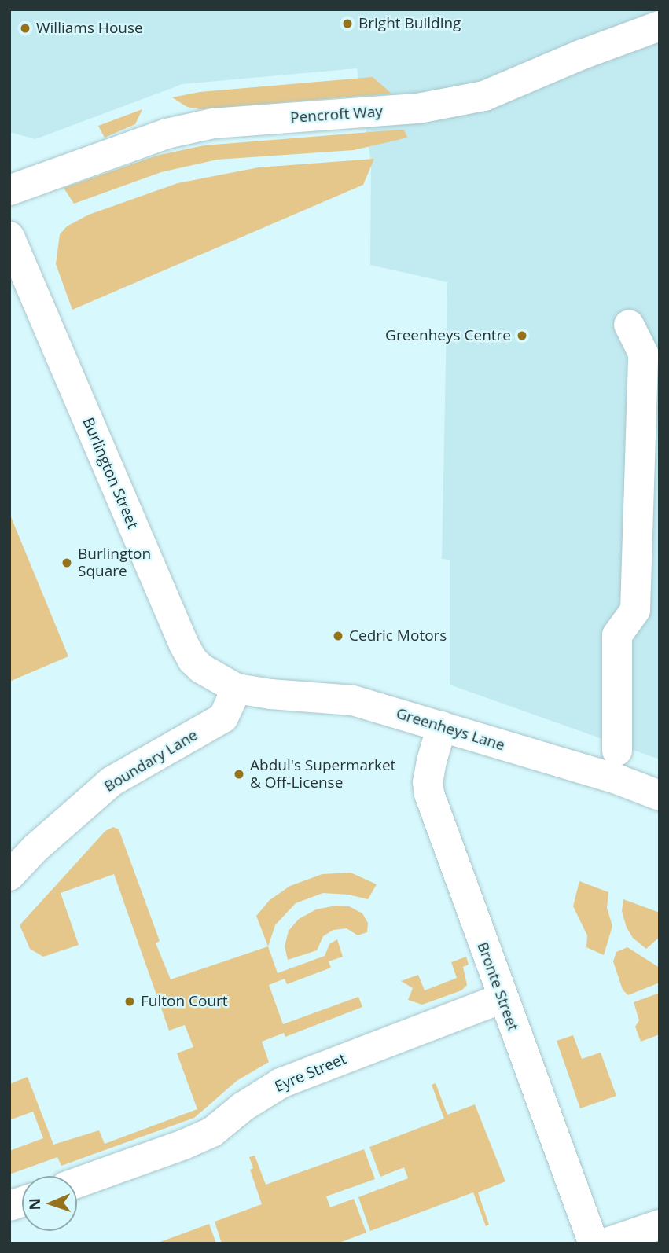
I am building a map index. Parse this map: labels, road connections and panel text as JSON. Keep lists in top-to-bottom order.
{
  "streets": {
    "street": [
      "Pencroft Way",
      "Burlington Street",
      "Greenheys Lane",
      "Boundary Lane",
      "Bronte Street",
      "Eyre Street"
    ]
  },
  "crossings": [
    ["Burlington Street", "Greenheys Lane"],
    ["Burlington Street", "Boundary Lane"],
    ["Greenheys Lane", "Boundary Lane"],
    ["Greenheys Lane", "Bronte Street"],
    ["Bronte Street", "Eyre Street"]
  ],
  "places": [
    "Bright Building",
    "Williams House",
    "Greenheys Centre",
    "Burlington Square",
    "Cedric Motors",
    "Abdul's Supermarket & Off-License",
    "Fulton Court"
  ],
  "north": "left"
}
